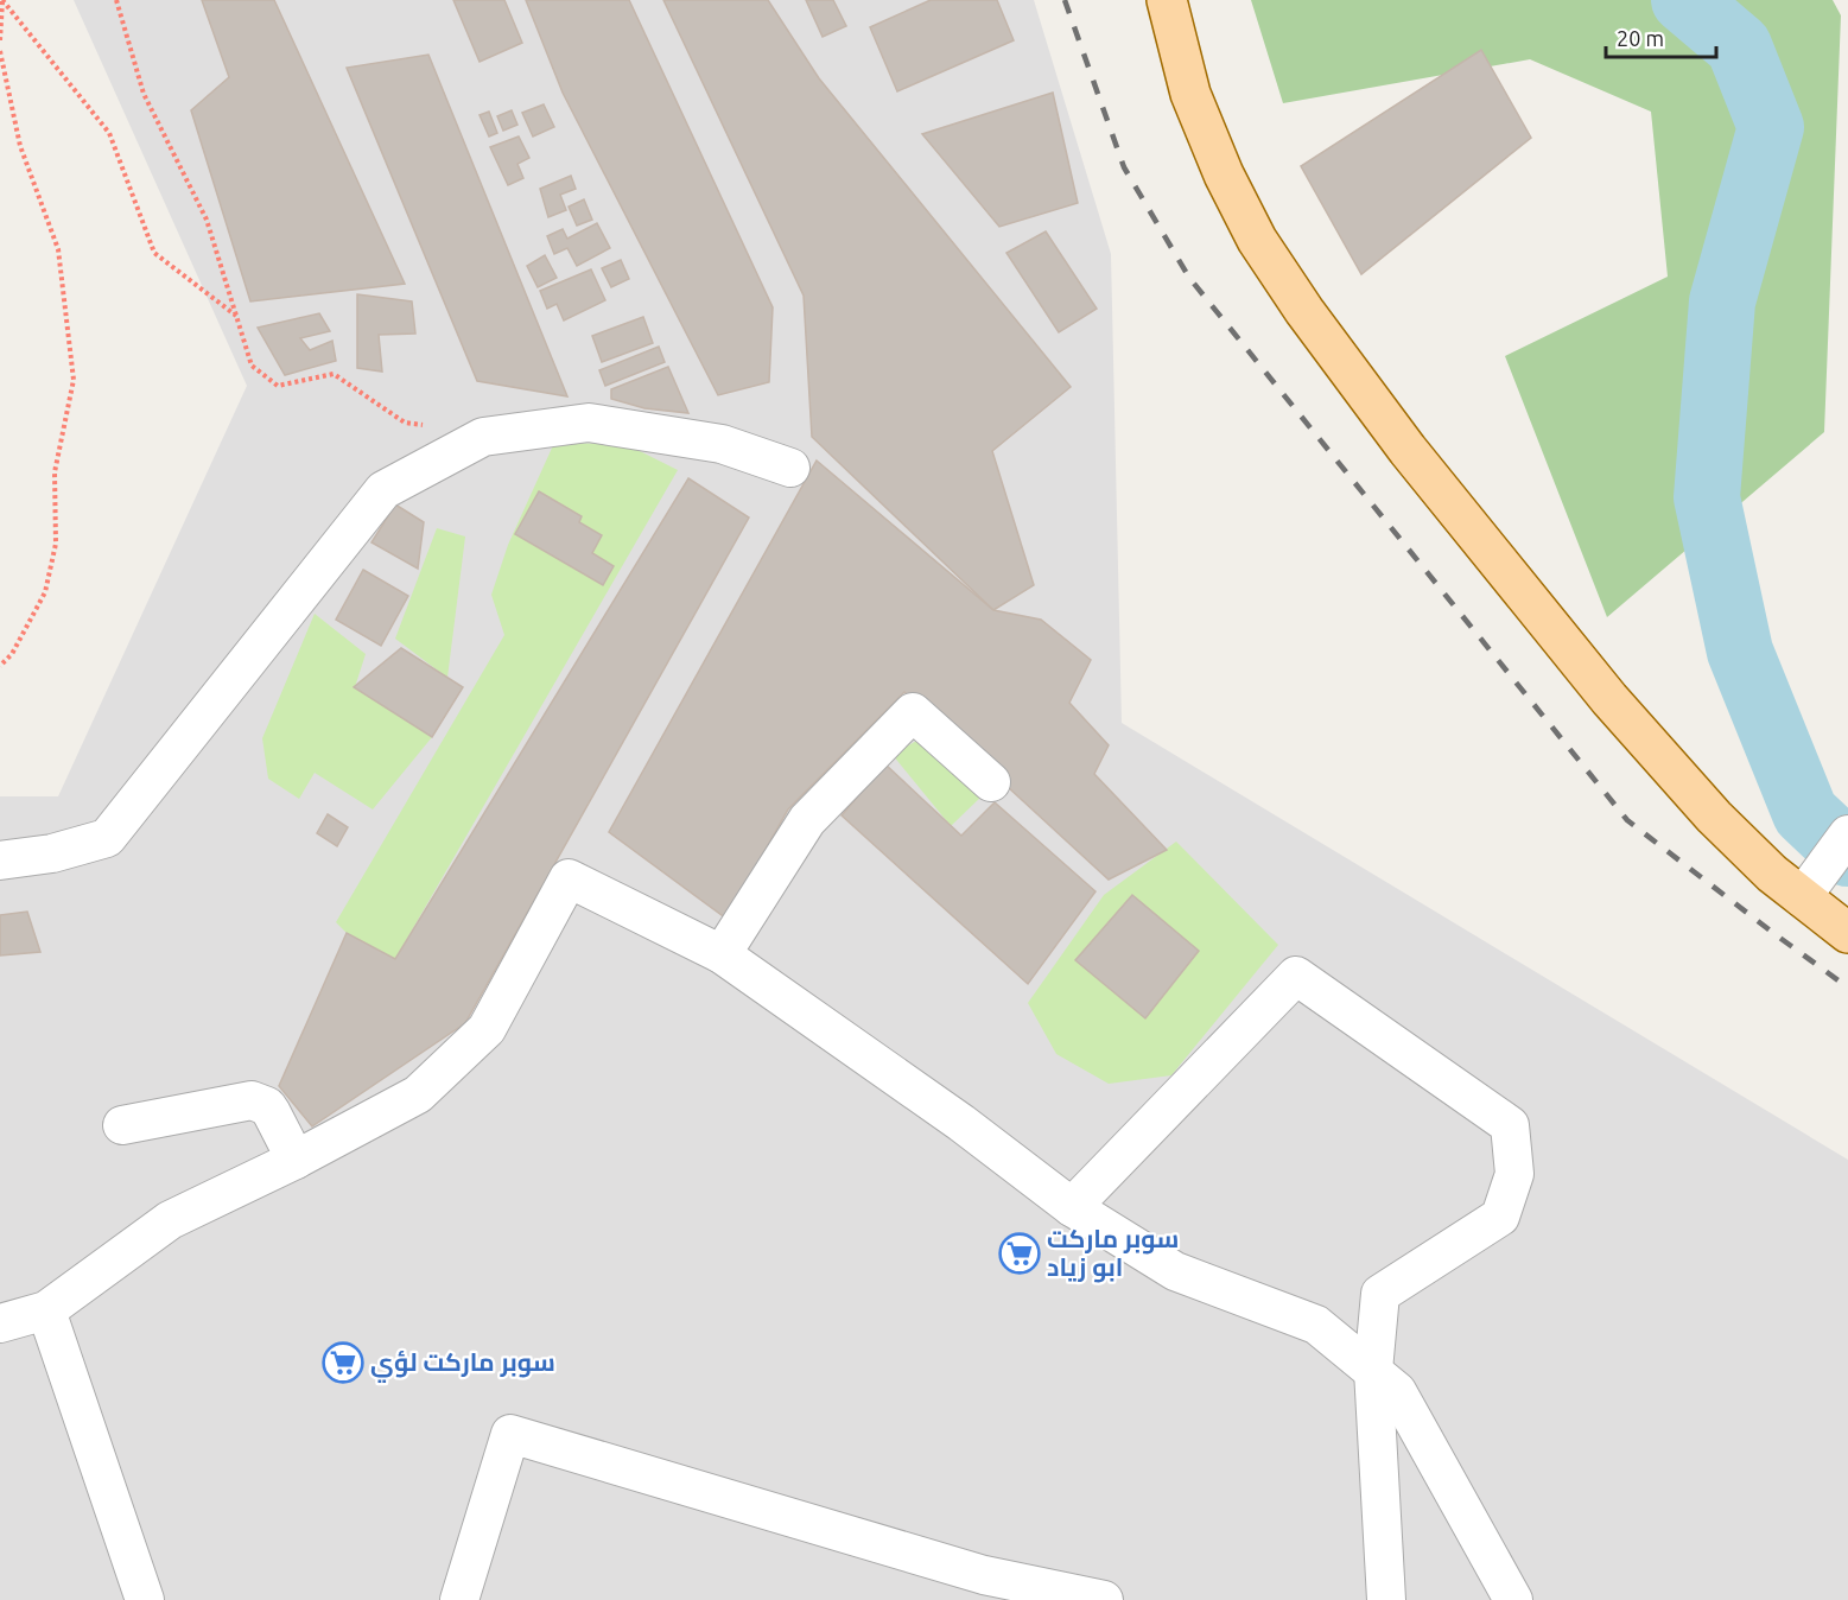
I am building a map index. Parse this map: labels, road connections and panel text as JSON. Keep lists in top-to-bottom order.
{
  "places": {
    "supermarket": ["سوبر ماركت ابو زياد", "سوبر ماركت لؤي"]
  },
  "scale_bar": "20 m"
}
